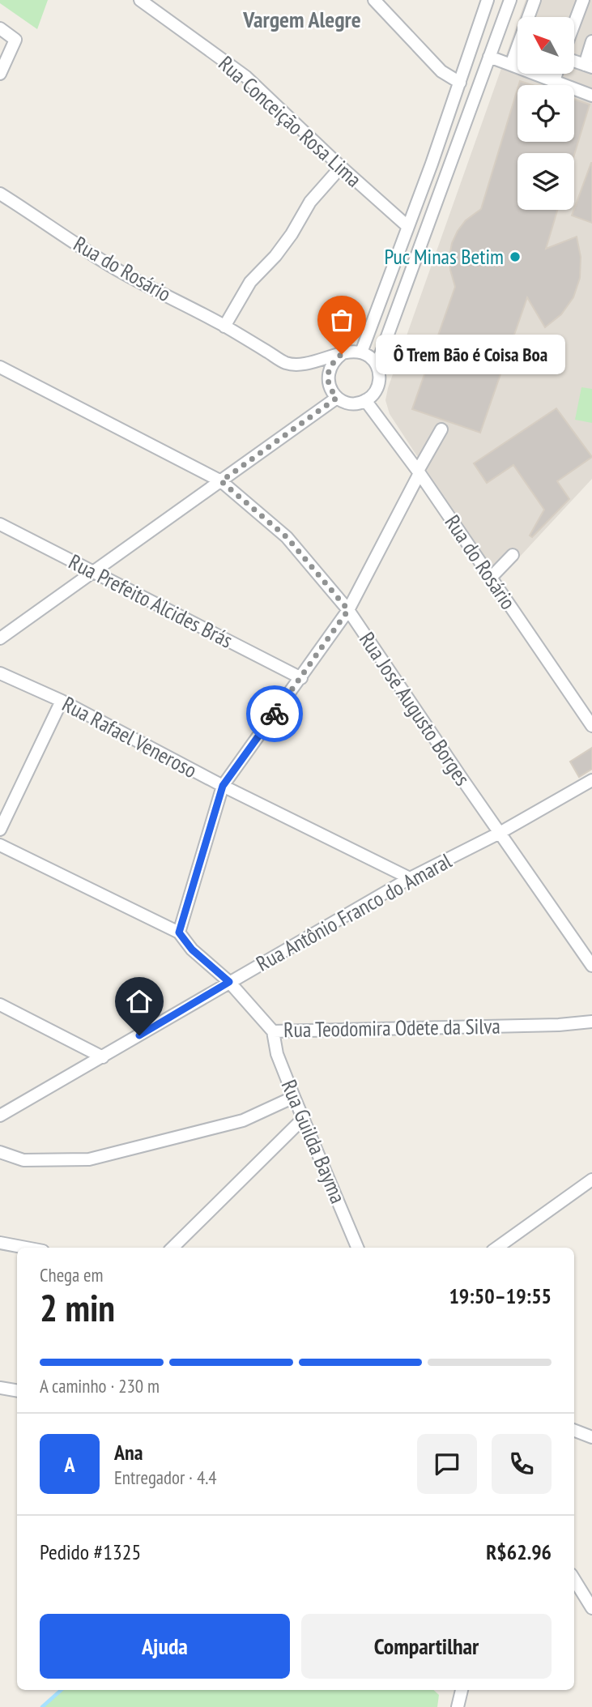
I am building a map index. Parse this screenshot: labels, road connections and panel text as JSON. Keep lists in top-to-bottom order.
{
  "streets": {
    "street": [
      "Rua Conceição Rosa Lima",
      "Rua do Rosário",
      "Rua Prefeito Alcides Brás",
      "Rua José Augusto Borges",
      "Rua Rafael Veneroso",
      "Rua Antônio Franco do Amaral",
      "Rua Teodomira Odete da Silva",
      "Rua Guilda Bayma"
    ]
  },
  "crossings": [
    ["Rua José Augusto Borges", "Rua Antônio Franco do Amaral"],
    ["Rua Rafael Veneroso", "Rua Antônio Franco do Amaral"],
    ["Rua Antônio Franco do Amaral", "Rua Teodomira Odete da Silva"],
    ["Rua Teodomira Odete da Silva", "Rua Guilda Bayma"]
  ],
  "districts": ["Vargem Alegre"],
  "places": ["Puc Minas Betim", "Ô Trem Bão é Coisa Boa"],
  "north": "top left",
  "page": {
    "bubble": "Ô Trem Bão é Coisa Boa",
    "heading": ["2 min", "Chega em", "19:50–19:55"],
    "panel": [
      "Ana",
      "Entregador · 4.4",
      "Pedido #1325",
      "R$62.96"
    ],
    "bar": "A caminho · 230 m",
    "round": "A",
    "buttons": ["Ajuda", "Compartilhar"]
  }
}
